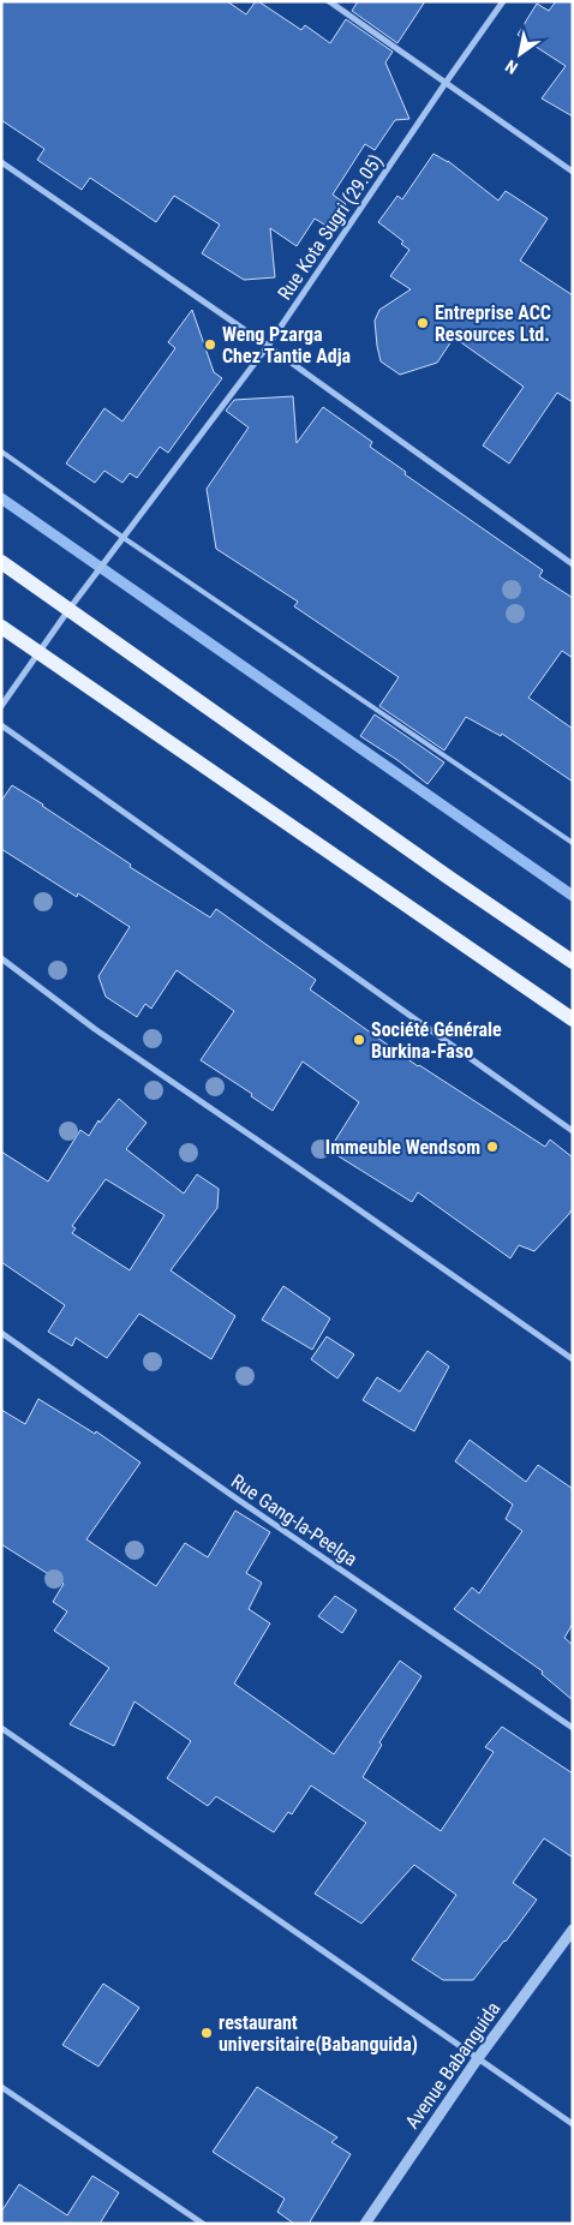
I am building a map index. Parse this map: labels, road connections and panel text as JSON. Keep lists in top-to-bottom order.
{
  "streets": {
    "street": ["Rue Kota Sugri (29.05)", "Rue Gang-la-Peelga", "Avenue Babanguida"]
  },
  "places": [
    "Entreprise ACC Resources Ltd.",
    "Weng Pzarga Chez Tantie Adja",
    "Société Générale Burkina-Faso",
    "Immeuble Wendsom",
    "restaurant universitaire(Babanguida)"
  ],
  "north": "bottom left"
}
